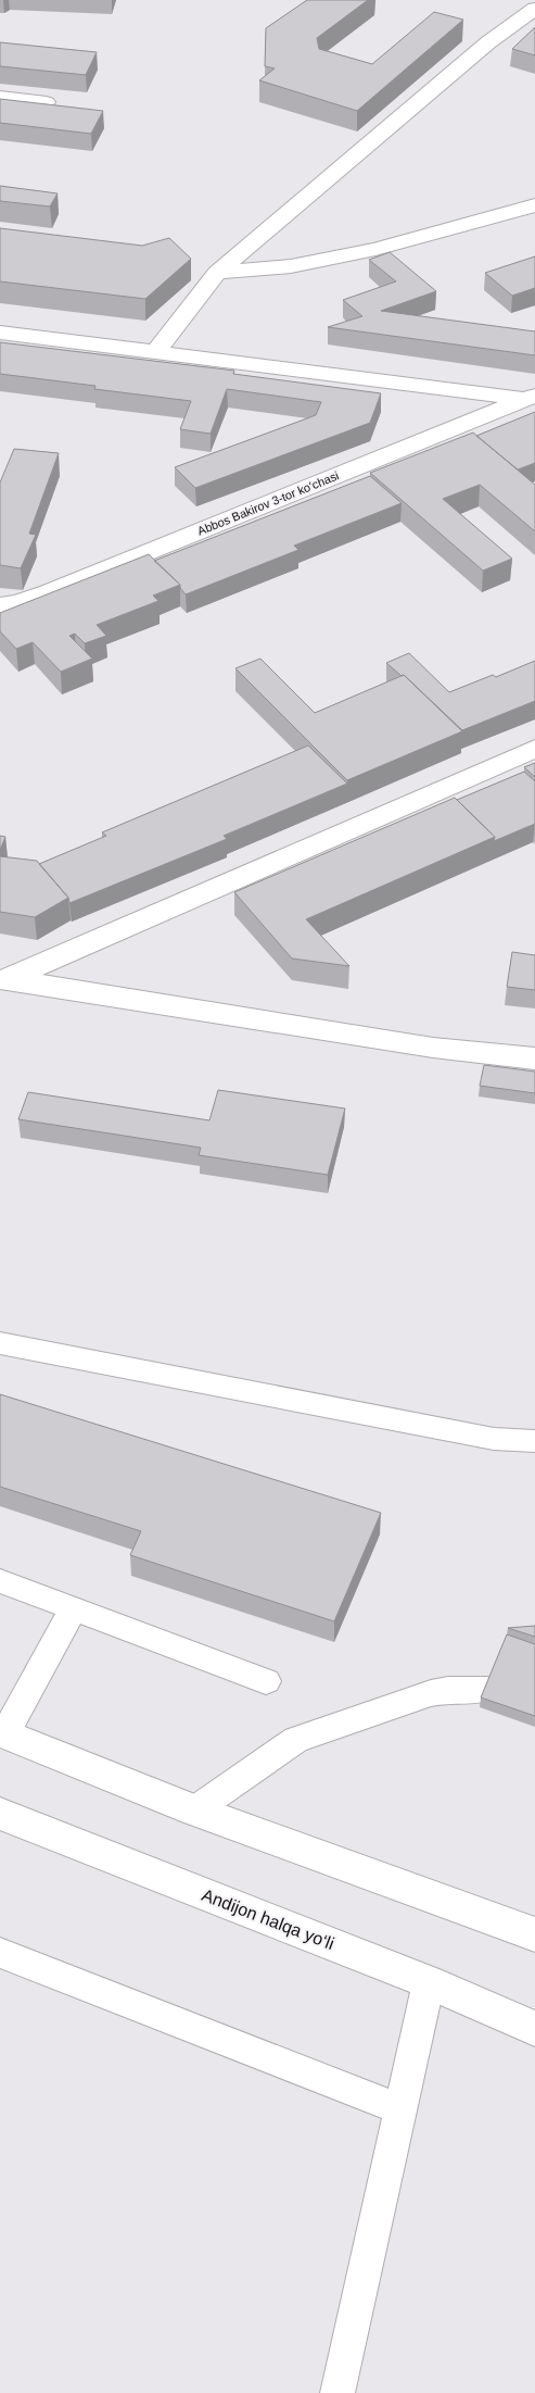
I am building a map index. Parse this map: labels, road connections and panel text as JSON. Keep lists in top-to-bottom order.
{
  "streets": {
    "main road": ["Abbos Bakirov 3-tor koʻchasi", "Andijon halqa yo‘li"]
  }
}
